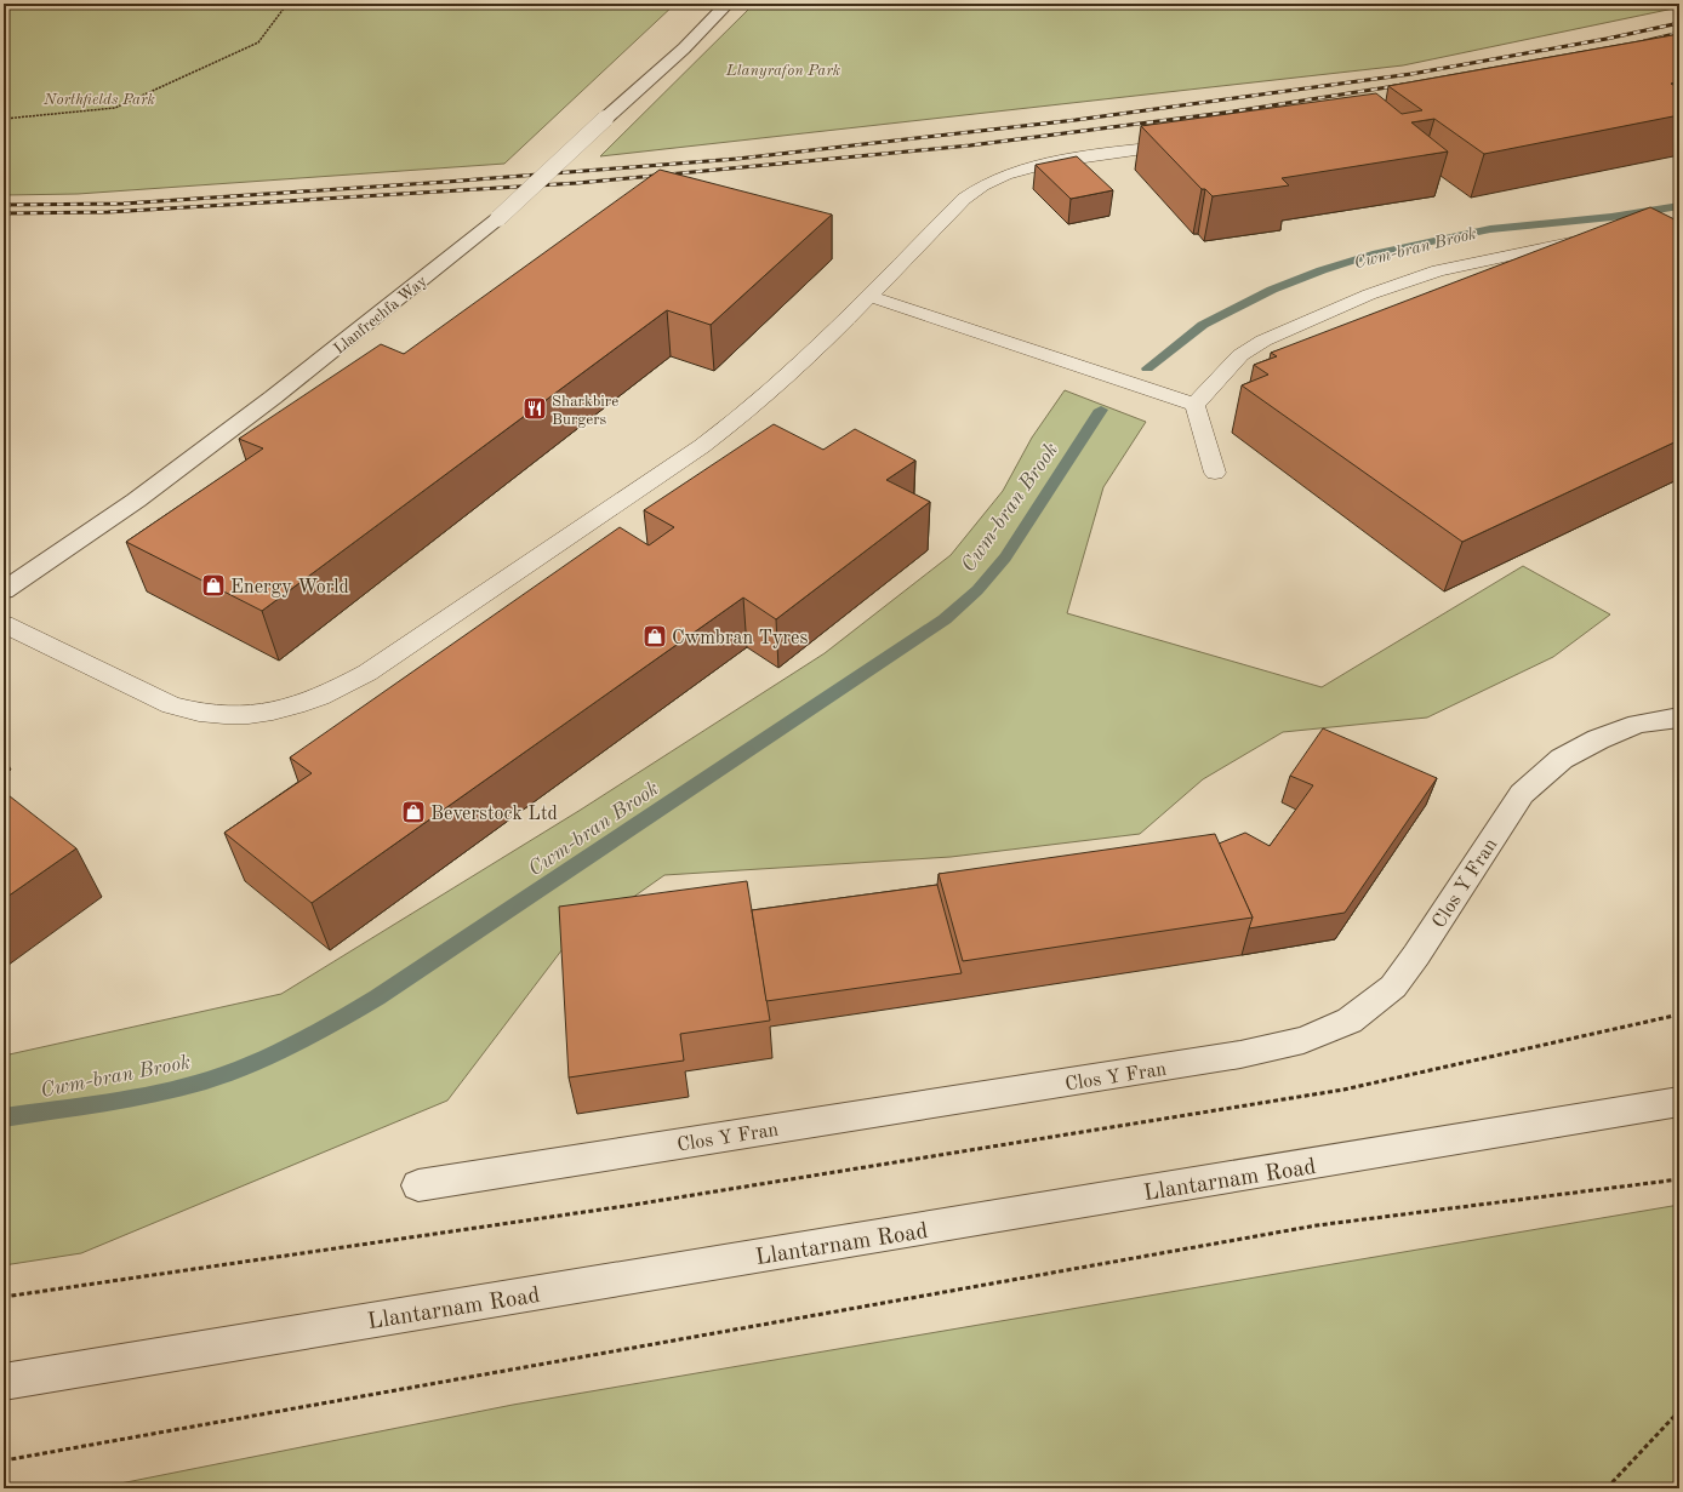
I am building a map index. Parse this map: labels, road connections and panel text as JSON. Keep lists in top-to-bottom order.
{
  "streets": {
    "street": ["Llanfrechfa Way", "Clos Y Fran", "Llantarnam Road"]
  },
  "water": ["Cwm-bran Brook"],
  "parks": ["Llanyrafon Park", "Northfields Park"],
  "places": {
    "restaurant": ["Sharkbire Burgers"],
    "shop": ["Energy World", "Cwmbran Tyres", "Beverstock Ltd"]
  }
}
